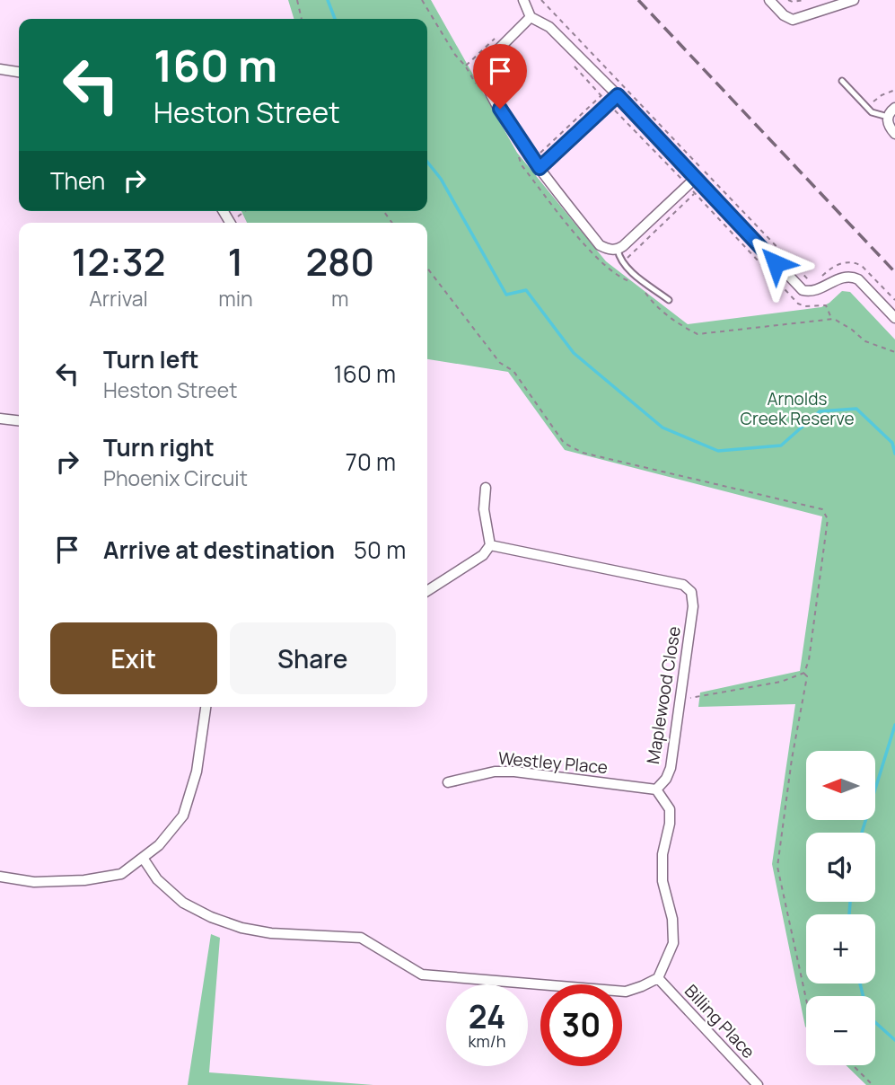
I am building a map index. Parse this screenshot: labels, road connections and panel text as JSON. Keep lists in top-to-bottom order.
{
  "streets": {
    "street": ["Maplewood Close", "Westley Place", "Billing Place"]
  },
  "crossings": [
    ["Maplewood Close", "Westley Place"],
    ["Maplewood Close", "Billing Place"]
  ],
  "parks": ["Arnolds Creek Reserve"],
  "north": "left",
  "page": {
    "turn": ["160 m", "Heston Street"],
    "then": "Then",
    "eta": [
      "12:32",
      "Arrival",
      "1",
      "min",
      "280",
      "m"
    ],
    "list": [
      {
        "name": "Turn left",
        "note": "Heston Street",
        "value": "160 m"
      },
      {
        "name": "Turn right",
        "note": "Phoenix Circuit",
        "value": "70 m"
      },
      {
        "name": "Arrive at destination",
        "value": "50 m"
      }
    ],
    "buttons": ["Exit", "Share"],
    "map_buttons": ["+", "−"],
    "speed": "24 km/h",
    "limit": "30"
  }
}
